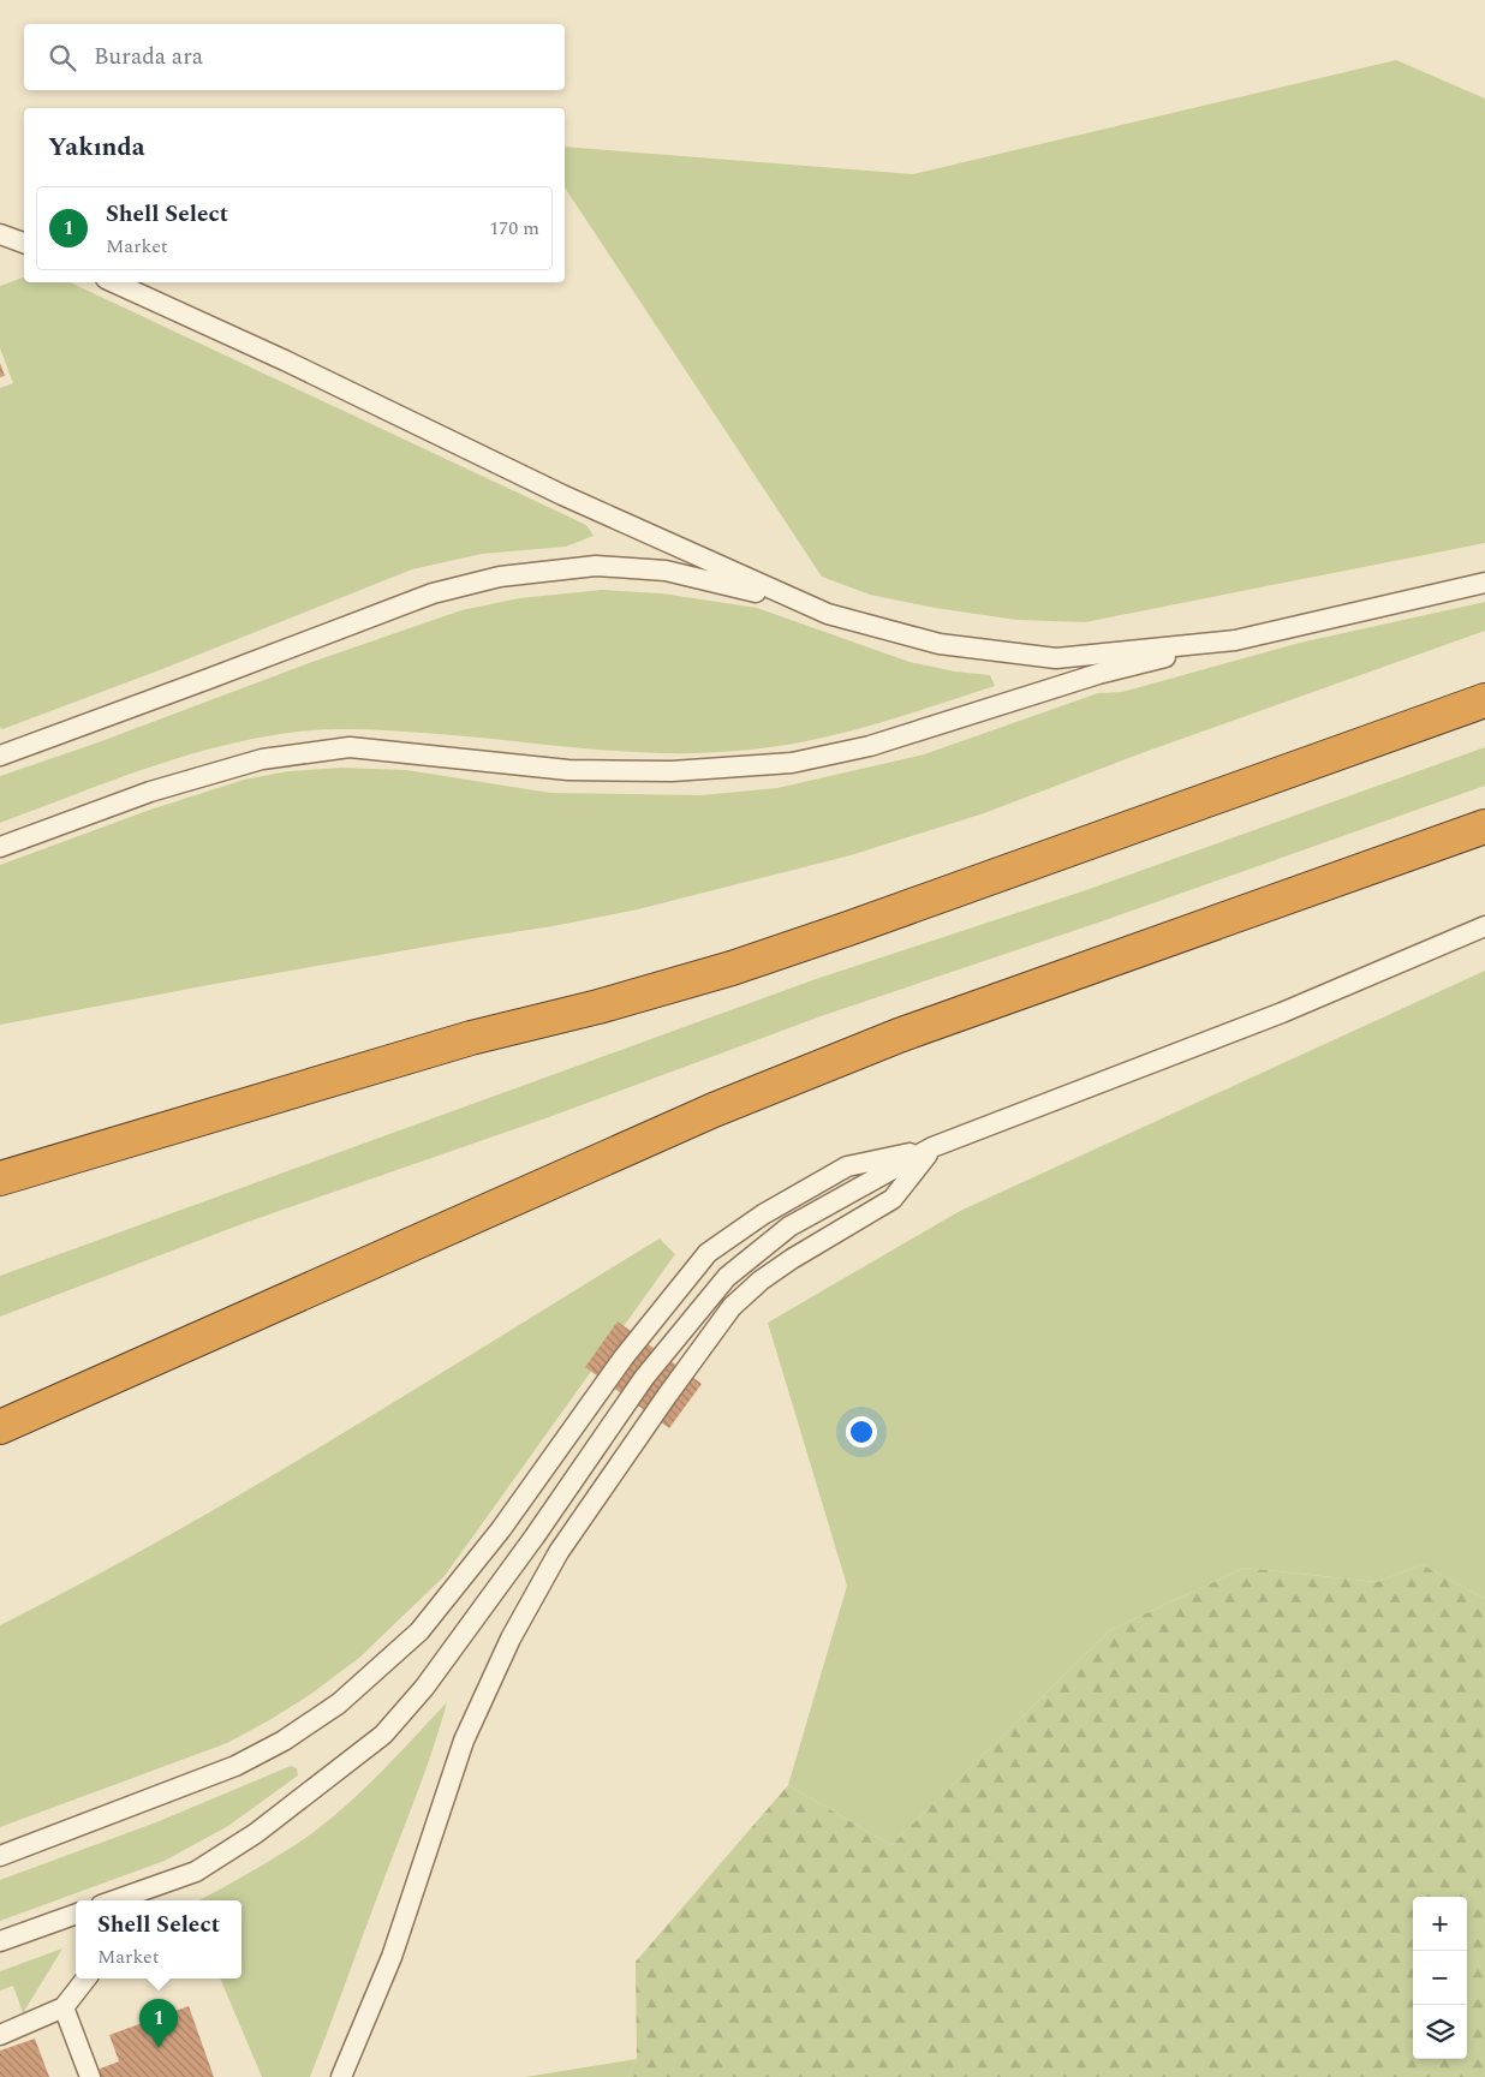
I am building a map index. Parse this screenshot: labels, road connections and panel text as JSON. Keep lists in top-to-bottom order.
{
  "page": {
    "search": "Burada ara",
    "heading": "Yakında",
    "list": [
      {
        "mark": "1",
        "name": "Shell Select",
        "note": "Market",
        "value": "170 m"
      }
    ],
    "map_buttons": ["+", "−"],
    "popup": ["Shell Select", "Market"],
    "pins": "1"
  }
}
